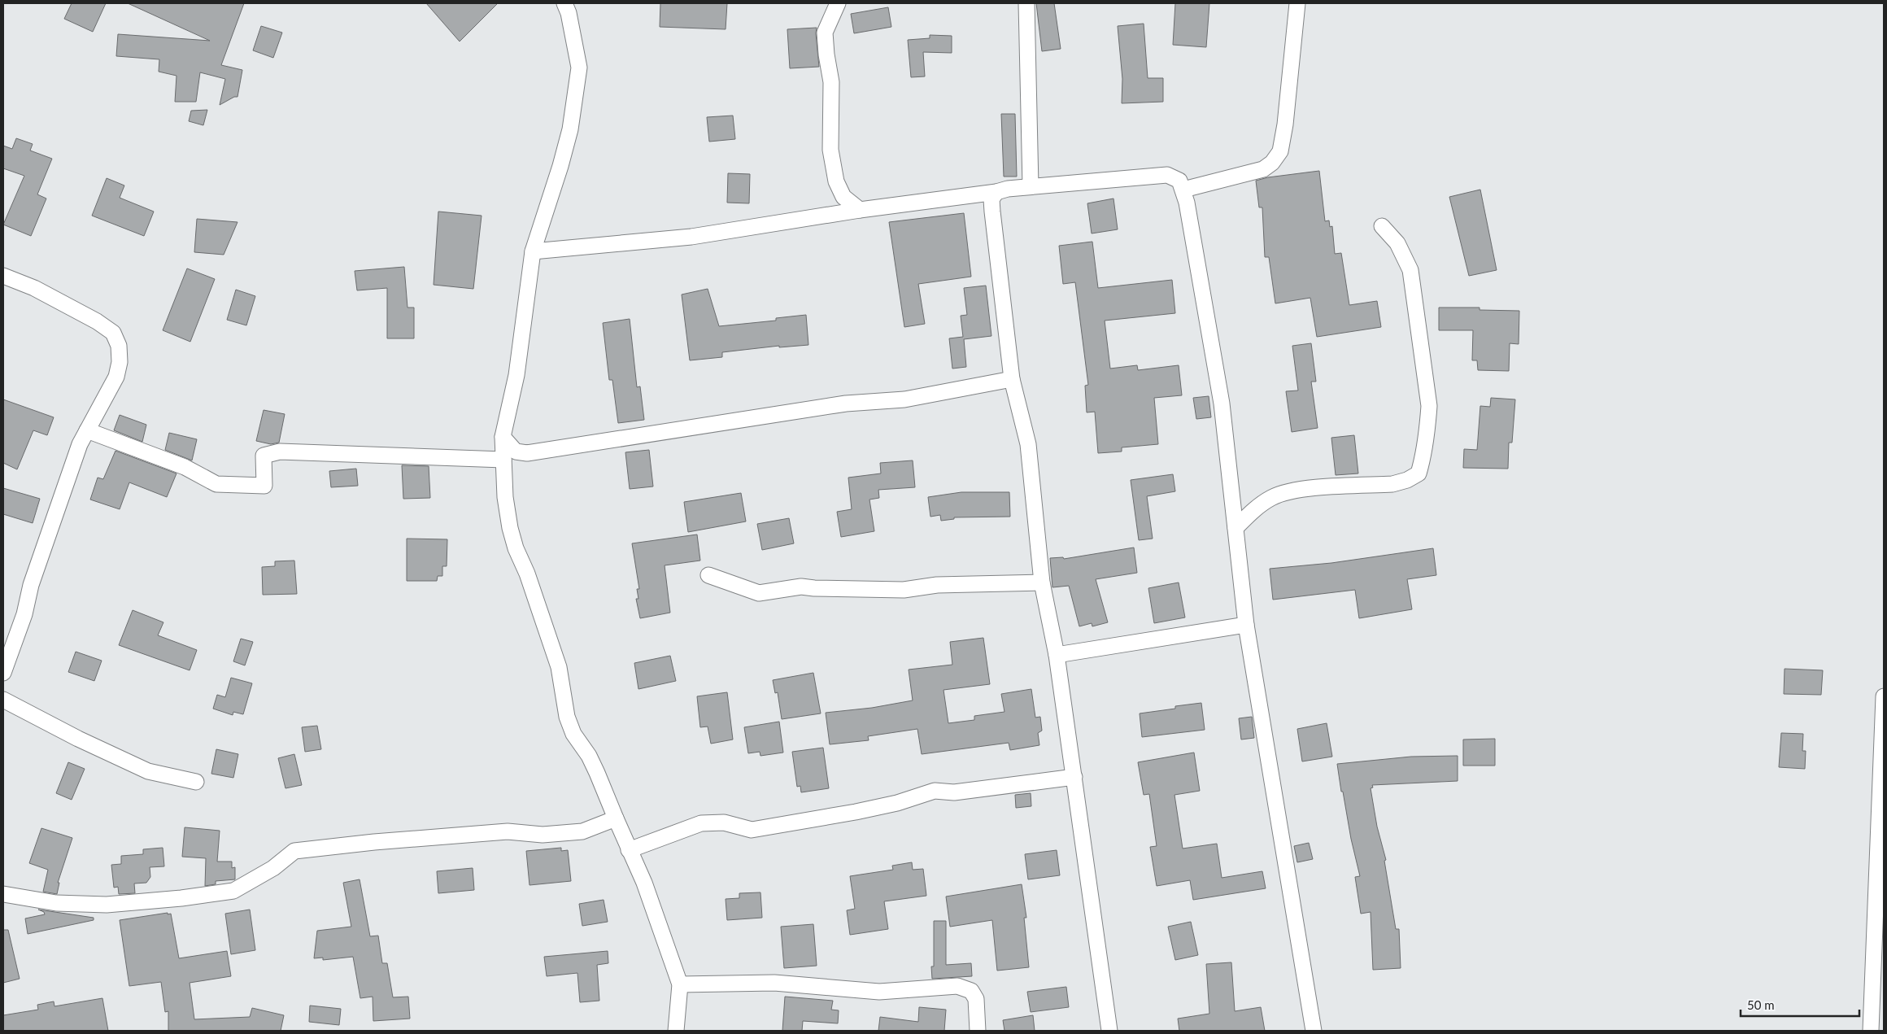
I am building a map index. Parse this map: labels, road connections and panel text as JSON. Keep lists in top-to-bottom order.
{
  "scale_bar": "50 m"
}
